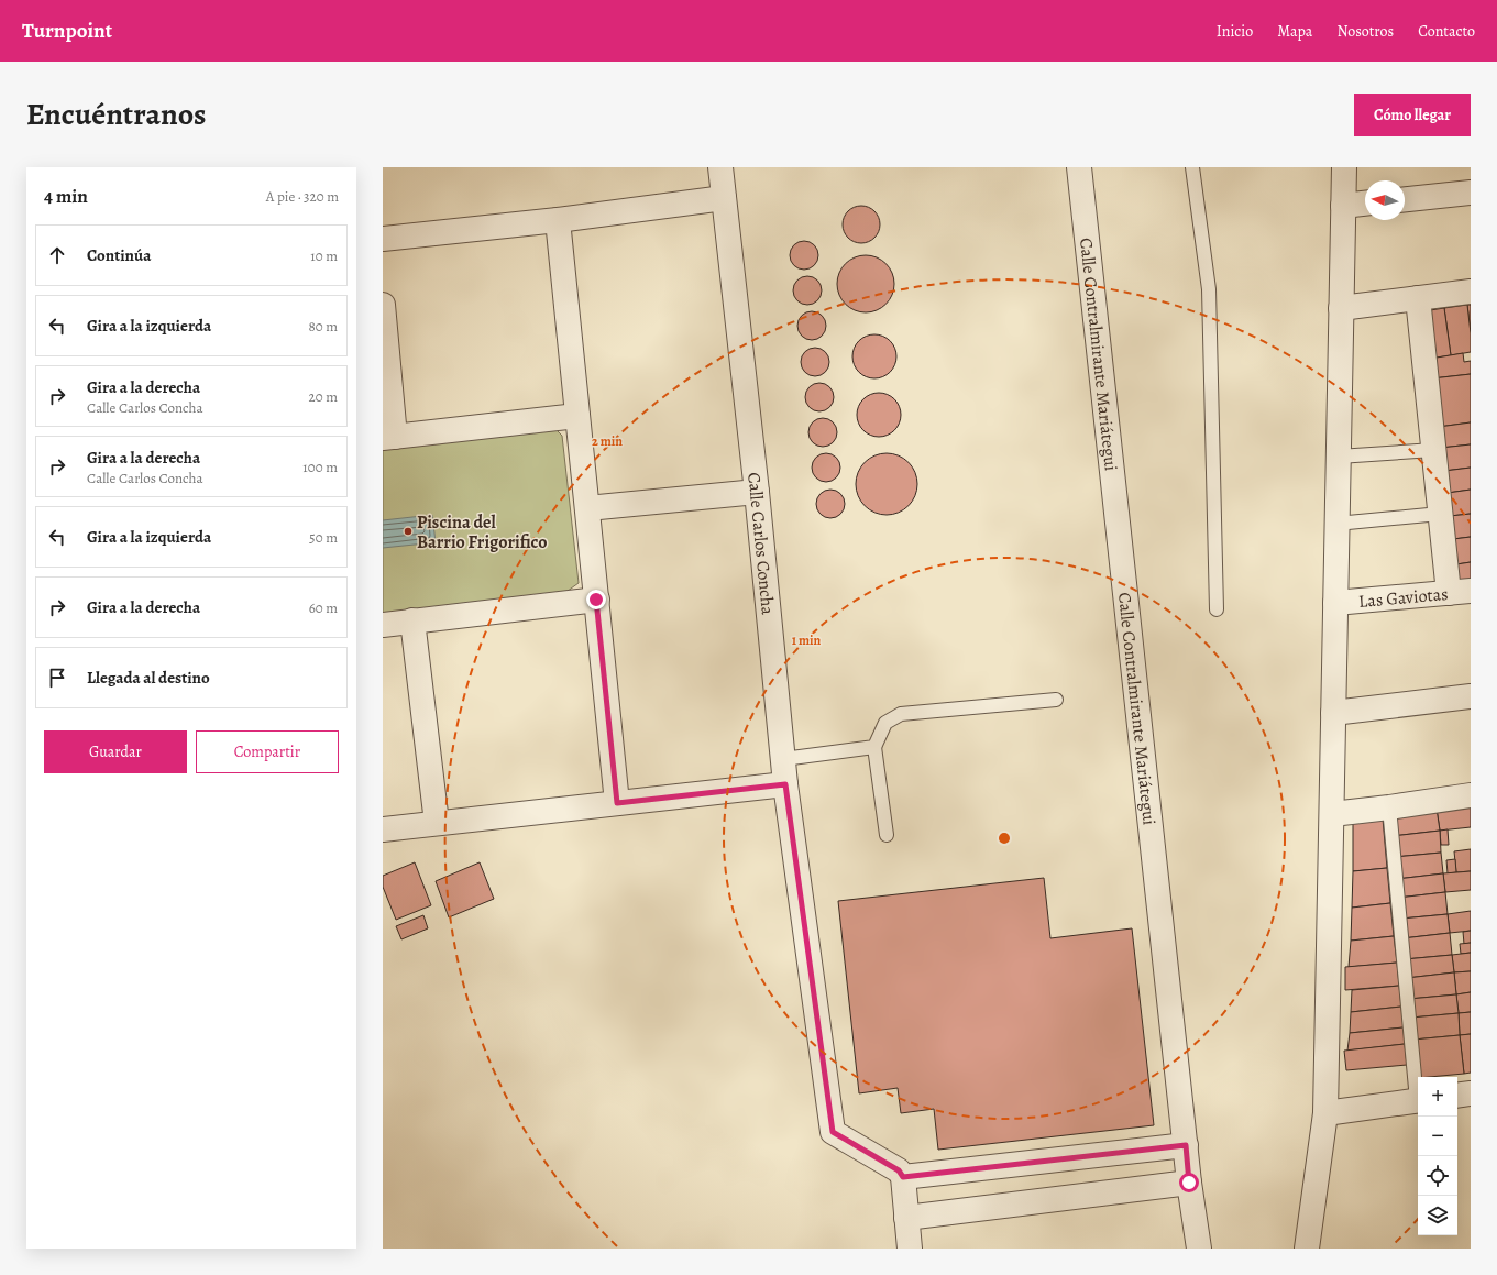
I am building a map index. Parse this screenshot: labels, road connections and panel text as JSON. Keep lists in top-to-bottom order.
{
  "streets": {
    "street": ["Calle Contralmirante Mariátegui", "Calle Carlos Concha", "Las Gaviotas"]
  },
  "places": ["Piscina del Barrio Frigorifico"],
  "north": "left",
  "page": {
    "header": "Turnpoint",
    "nav": [
      "Inicio",
      "Mapa",
      "Nosotros",
      "Contacto"
    ],
    "title": "Encuéntranos",
    "buttons": [
      "Cómo llegar",
      ["Guardar", "Compartir"]
    ],
    "heading": ["4 min", "A pie · 320 m"],
    "list": [
      ["Continúa", "10 m"],
      ["Gira a la izquierda", "80 m"],
      ["Gira a la derecha", "Calle Carlos Concha", "20 m"],
      ["Gira a la derecha", "Calle Carlos Concha", "100 m"],
      ["Gira a la izquierda", "50 m"],
      ["Gira a la derecha", "60 m"],
      "Llegada al destino"
    ],
    "map_buttons": ["+", "−"]
  },
  "rings": ["2 min", "1 min"]
}
